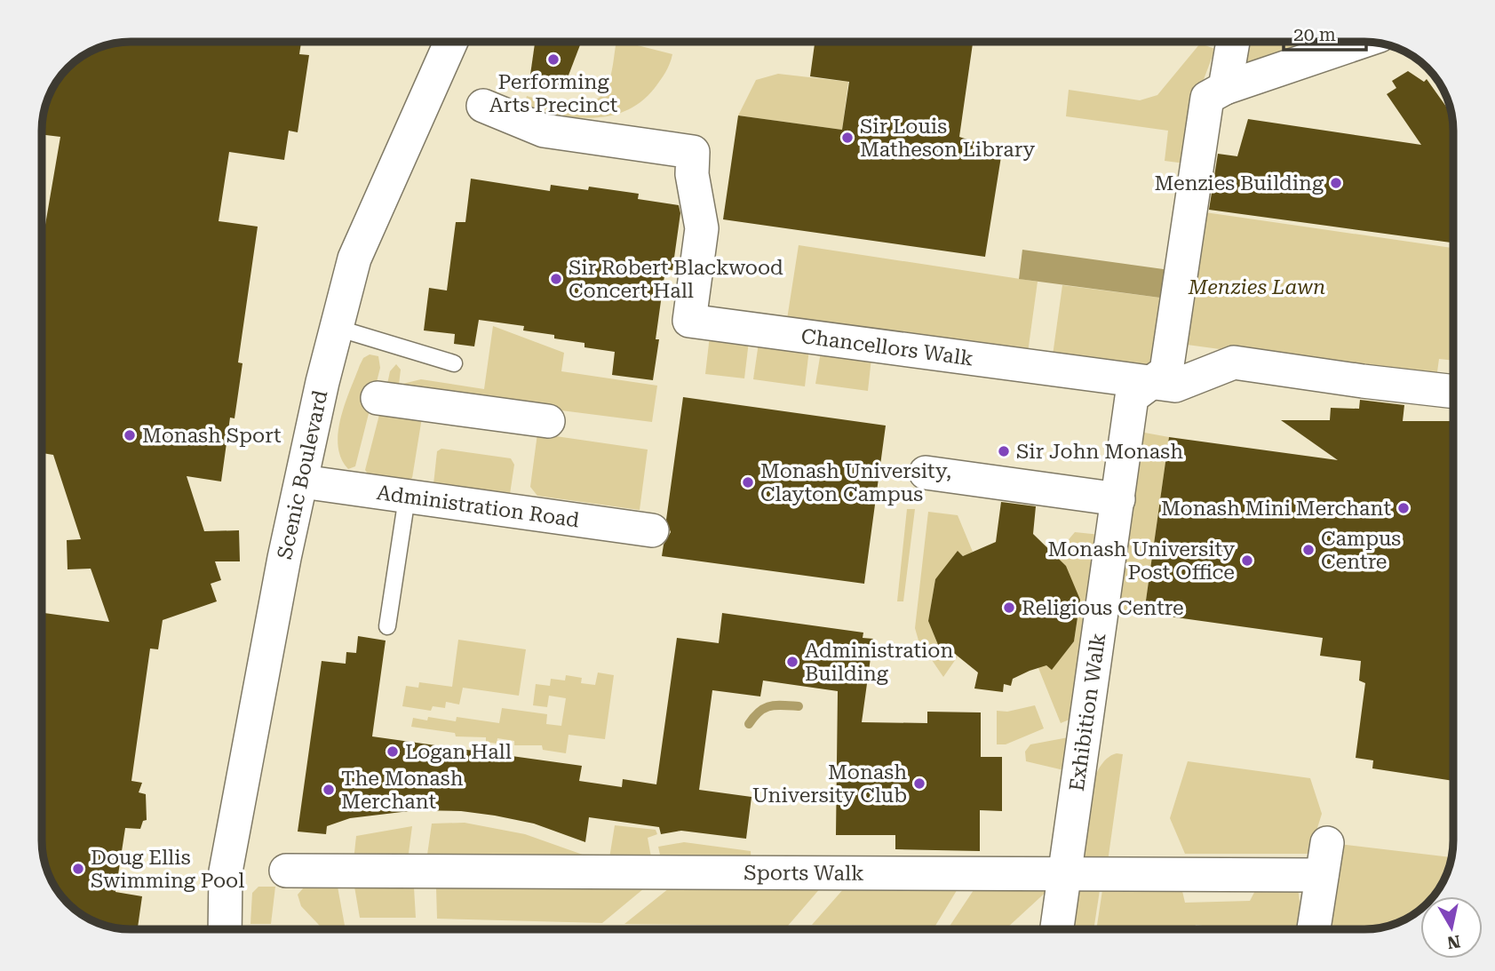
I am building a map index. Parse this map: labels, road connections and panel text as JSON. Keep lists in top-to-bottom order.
{
  "streets": {
    "street": [
      "Chancellors Walk",
      "Scenic Boulevard",
      "Administration Road",
      "Exhibition Walk",
      "Sports Walk"
    ]
  },
  "crossings": [
    ["Chancellors Walk", "Exhibition Walk"],
    ["Scenic Boulevard", "Administration Road"],
    ["Exhibition Walk", "Sports Walk"]
  ],
  "parks": ["Menzies Lawn"],
  "places": [
    "Performing Arts Precinct",
    "Sir Louis Matheson Library",
    "Menzies Building",
    "Sir Robert Blackwood Concert Hall",
    "Monash Sport",
    "Sir John Monash",
    "Monash University, Clayton Campus",
    "Monash Mini Merchant",
    "Campus Centre",
    "Monash University Post Office",
    "Religious Centre",
    "Administration Building",
    "Logan Hall",
    "Monash University Club",
    "The Monash Merchant",
    "Doug Ellis Swimming Pool"
  ],
  "scale_bar": "20 m",
  "north": "bottom"
}
